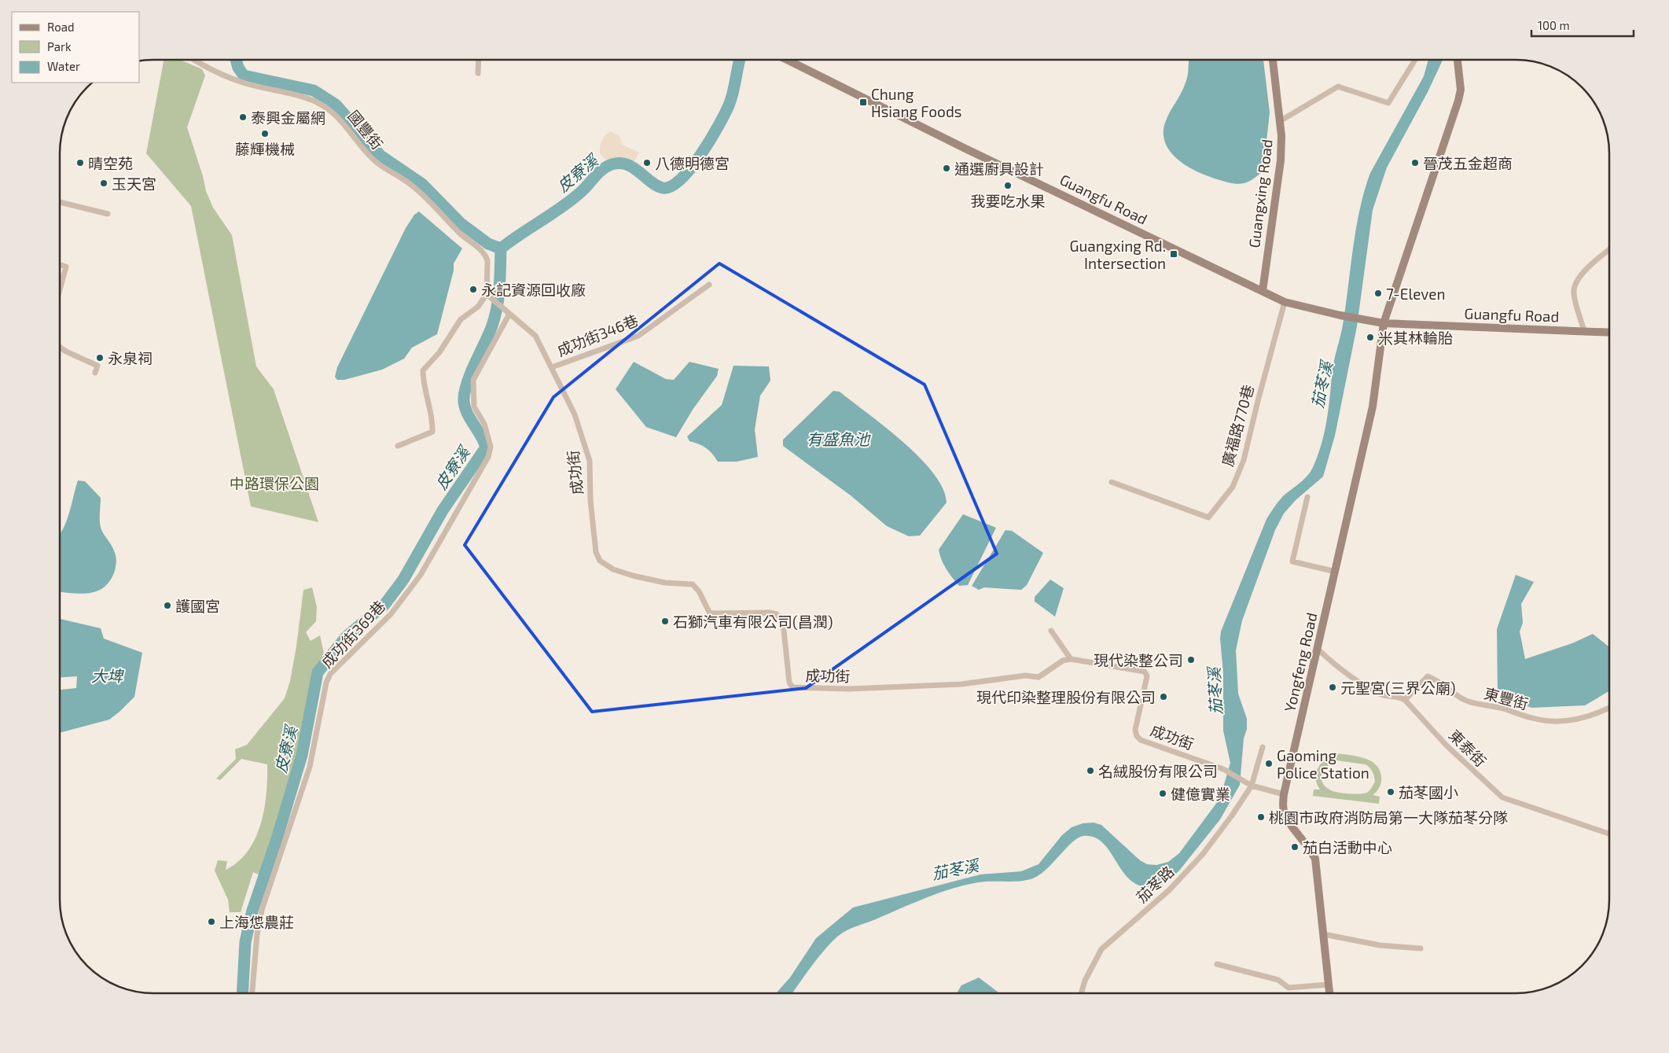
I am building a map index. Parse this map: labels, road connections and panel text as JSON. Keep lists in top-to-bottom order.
{
  "streets": {
    "street": [
      "國豐街",
      "Guangxing Road",
      "Guangfu Road",
      "成功街346巷",
      "廣福路770巷",
      "成功街",
      "成功街369巷",
      "Yongfeng Road",
      "東豐街",
      "東泰街",
      "茄苳路"
    ]
  },
  "crossings": [
    ["國豐街", "成功街"],
    ["Guangxing Road", "Guangfu Road"],
    ["Guangfu Road", "廣福路770巷"],
    ["Guangfu Road", "Yongfeng Road"],
    ["成功街346巷", "成功街"],
    ["成功街", "成功街369巷"],
    ["成功街", "茄苳路"],
    ["東豐街", "東泰街"]
  ],
  "water": [
    "皮寮溪",
    "茄苳溪",
    "有盛魚池",
    "大埤"
  ],
  "parks": ["中路環保公園"],
  "places": {
    "transit": ["Chung Hsiang Foods", "Guangxing Rd. Intersection"],
    "other": [
      "泰興金屬網",
      "藤輝機械",
      "晴空苑",
      "八德明德宮",
      "晉茂五金超商",
      "通選廚具設計",
      "玉天宮",
      "我要吃水果",
      "永記資源回收廠",
      "7-Eleven",
      "米其林輪胎",
      "永泉祠",
      "護國宮",
      "石獅汽車有限公司(昌潤)",
      "現代染整公司",
      "元聖宮(三界公廟)",
      "現代印染整理股份有限公司",
      "Gaoming Police Station",
      "名絨股份有限公司",
      "茄苳國小",
      "健億實業",
      "桃園市政府消防局第一大隊茄苳分隊",
      "茄白活動中心",
      "上海怹農莊"
    ]
  },
  "legend": ["Road", "Park", "Water"],
  "scale_bar": "100 m"
}
